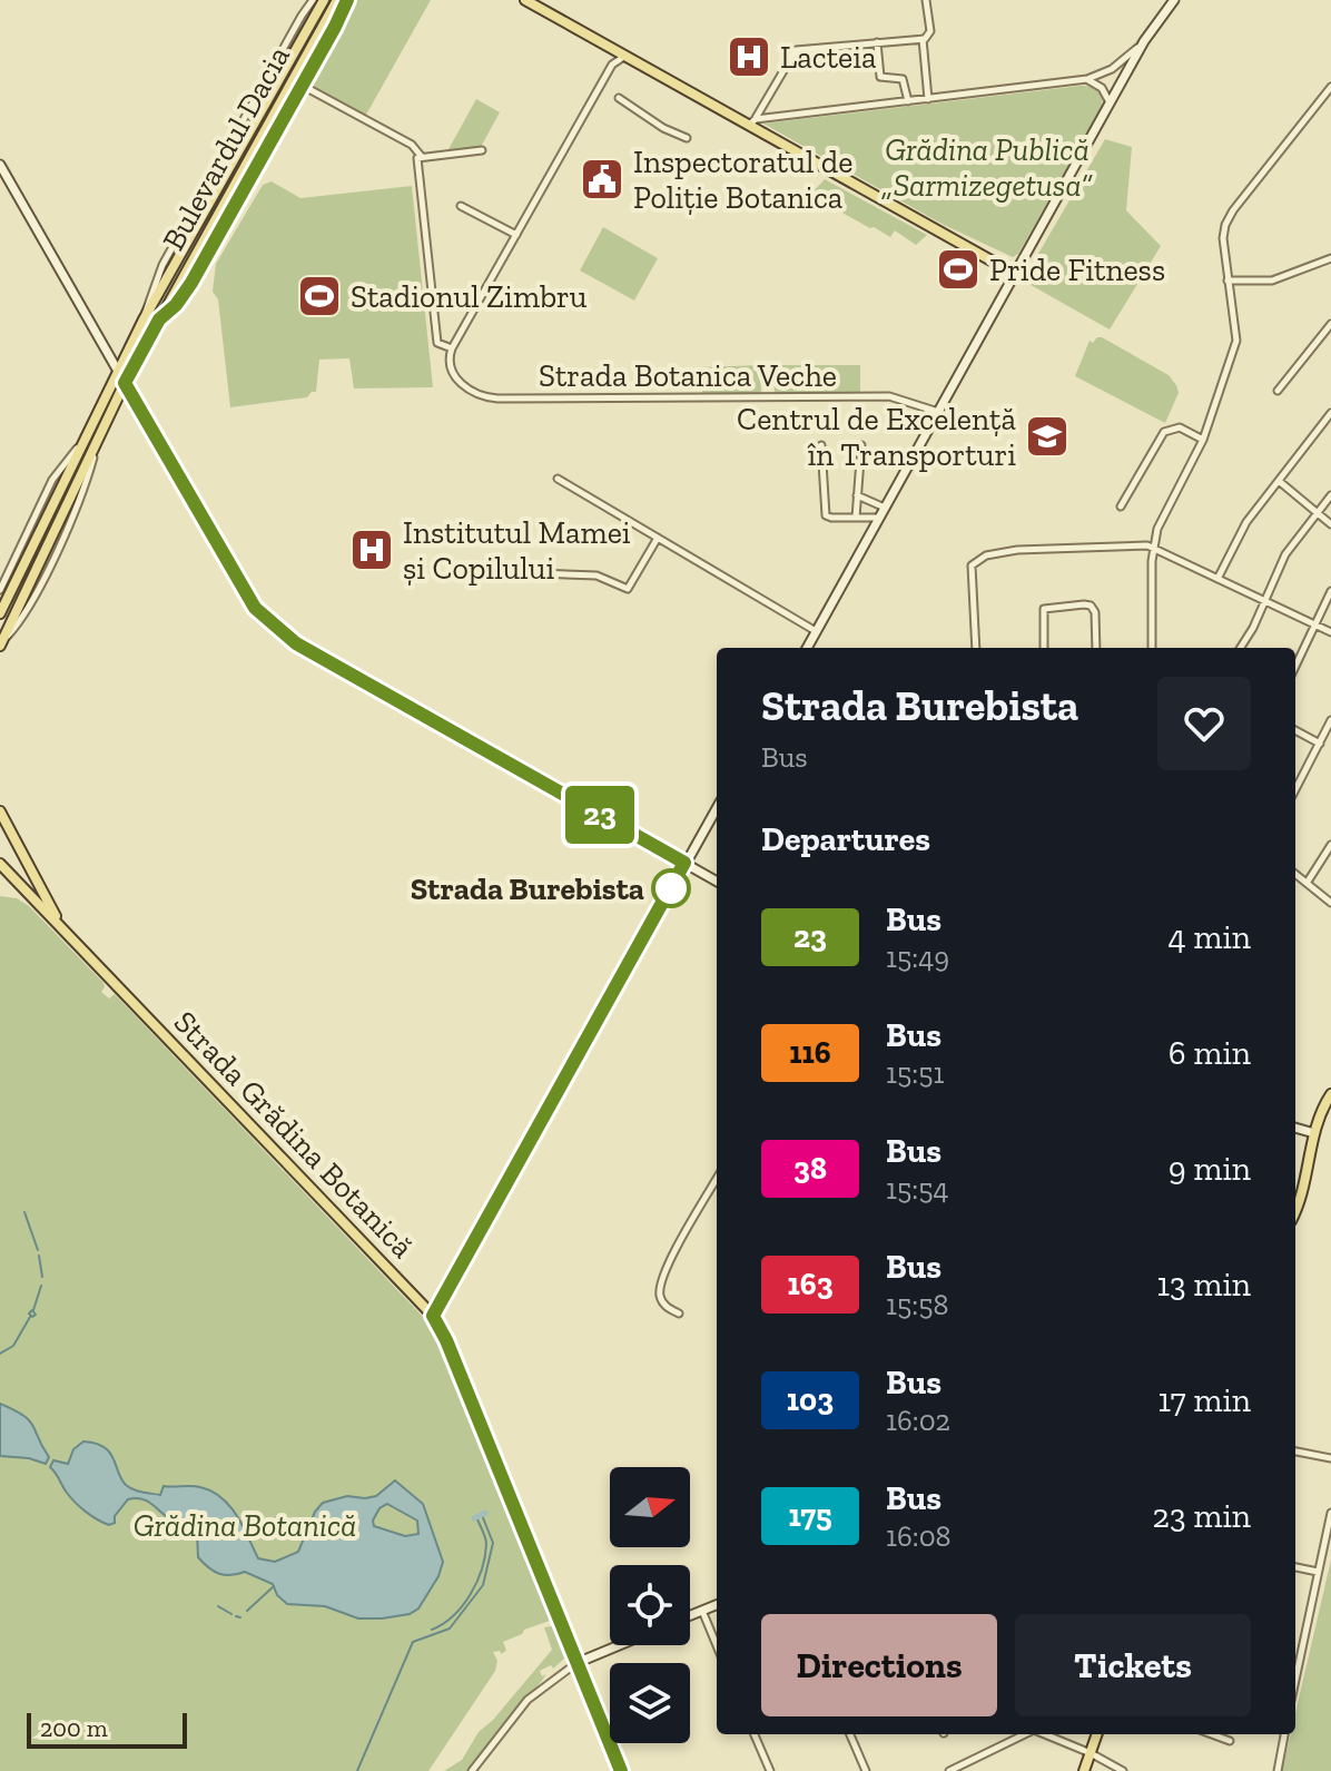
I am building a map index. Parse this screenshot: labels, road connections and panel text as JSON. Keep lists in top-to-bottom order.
{
  "streets": {
    "main road": ["Bulevardul Dacia", "Strada Grădina Botanică"],
    "street": ["Strada Botanica Veche"]
  },
  "parks": ["Grădina Publică „Sarmizegetusa”", "Grădina Botanică"],
  "places": {
    "hospital": ["Lacteia", "Institutul Mamei și Copilului"],
    "public building": ["Inspectoratul de Poliție Botanica"],
    "sports": ["Pride Fitness", "Stadionul Zimbru"],
    "school or university": ["Centrul de Excelență în Transporturi"],
    "other": ["Strada Burebista"]
  },
  "lines": ["bus line 23"],
  "scale_bar": "200 m",
  "north": "right",
  "page": {
    "on_map": "23",
    "heading": [
      ["Strada Burebista", "Bus"],
      "Departures"
    ],
    "list": [
      {
        "mark": "23",
        "name": "Bus",
        "note": "15:49",
        "value": "4 min"
      },
      {
        "mark": "116",
        "name": "Bus",
        "note": "15:51",
        "value": "6 min"
      },
      {
        "mark": "38",
        "name": "Bus",
        "note": "15:54",
        "value": "9 min"
      },
      {
        "mark": "163",
        "name": "Bus",
        "note": "15:58",
        "value": "13 min"
      },
      {
        "mark": "103",
        "name": "Bus",
        "note": "16:02",
        "value": "17 min"
      },
      {
        "mark": "175",
        "name": "Bus",
        "note": "16:08",
        "value": "23 min"
      }
    ],
    "buttons": ["Directions", "Tickets"],
    "scale": "200 m"
  }
}
